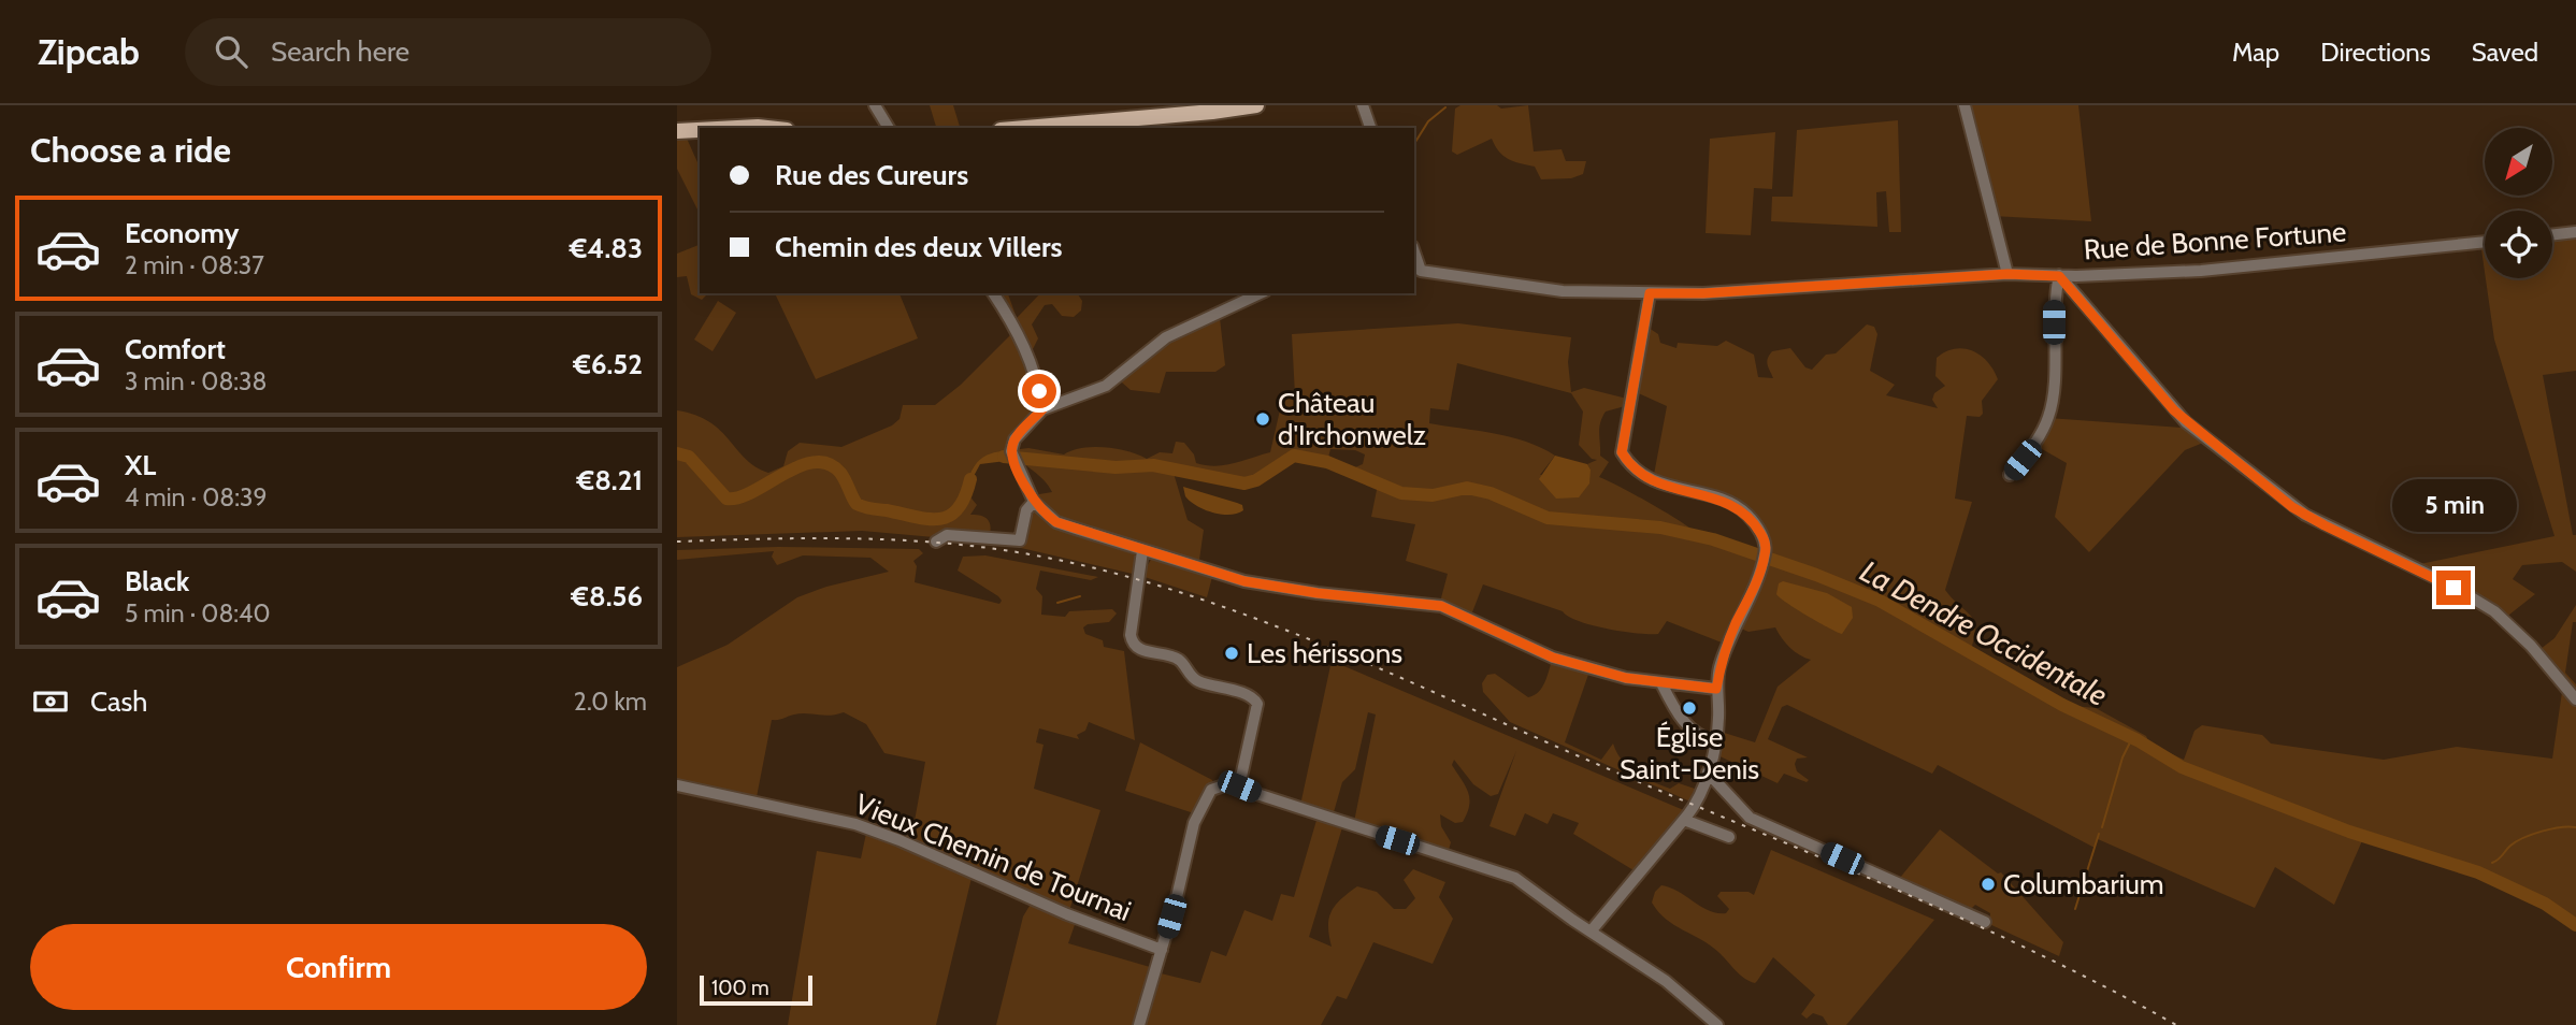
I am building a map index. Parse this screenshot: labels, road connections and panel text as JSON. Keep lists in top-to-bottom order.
{
  "streets": {
    "street": ["Rue de Bonne Fortune", "Vieux Chemin de Tournai"]
  },
  "water": ["La Dendre Occidentale"],
  "places": [
    "Château d'Irchonwelz",
    "Les hérissons",
    "Église Saint-Denis",
    "Columbarium"
  ],
  "scale_bar": "100 m",
  "north": "bottom left",
  "page": {
    "header": "Zipcab",
    "search": "Search here",
    "nav": ["Map", "Directions", "Saved"],
    "heading": "Choose a ride",
    "banner": ["Rue des Cureurs", "Chemin des deux Villers"],
    "list": [
      {
        "name": "Economy",
        "note": "2 min · 08:37",
        "value": "€4.83"
      },
      {
        "name": "Comfort",
        "note": "3 min · 08:38",
        "value": "€6.52"
      },
      {
        "name": "XL",
        "note": "4 min · 08:39",
        "value": "€8.21"
      },
      {
        "name": "Black",
        "note": "5 min · 08:40",
        "value": "€8.56"
      }
    ],
    "bubble": "5 min",
    "pay": ["Cash", "2.0 km"],
    "buttons": "Confirm",
    "scale": "100 m"
  }
}
